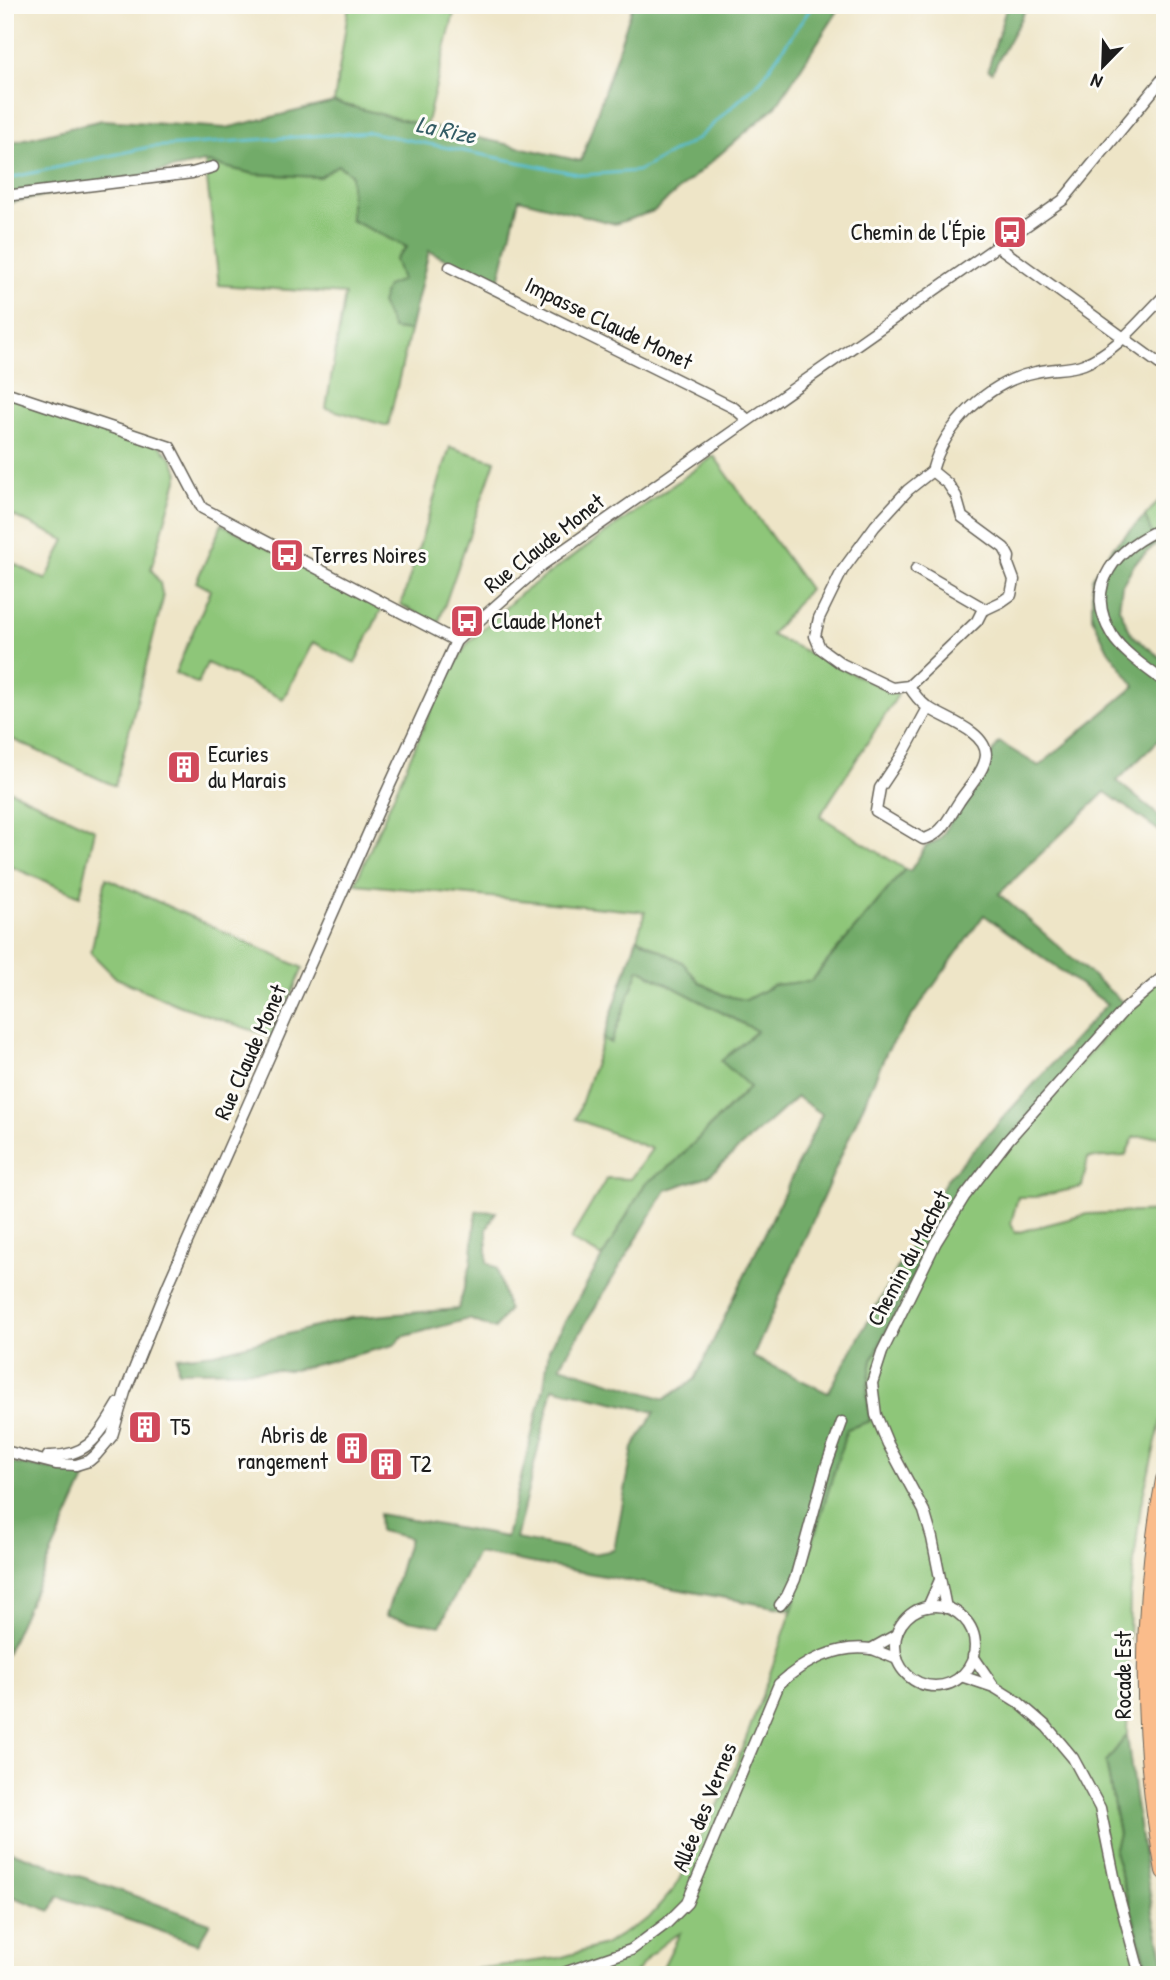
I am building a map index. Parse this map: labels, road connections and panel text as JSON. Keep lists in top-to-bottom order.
{
  "streets": {
    "highway": ["Rocade Est"],
    "street": [
      "Impasse Claude Monet",
      "Rue Claude Monet",
      "Chemin du Machet",
      "Allée des Vernes"
    ]
  },
  "crossings": [
    ["Impasse Claude Monet", "Rue Claude Monet"],
    ["Chemin du Machet", "Allée des Vernes"]
  ],
  "water": ["La Rize"],
  "places": {
    "bus stop": ["Chemin de l'Épie", "Terres Noires", "Claude Monet"],
    "building": [
      "Ecuries du Marais",
      "T5",
      "Abris de rangement",
      "T2"
    ]
  },
  "north": "bottom left"
}
